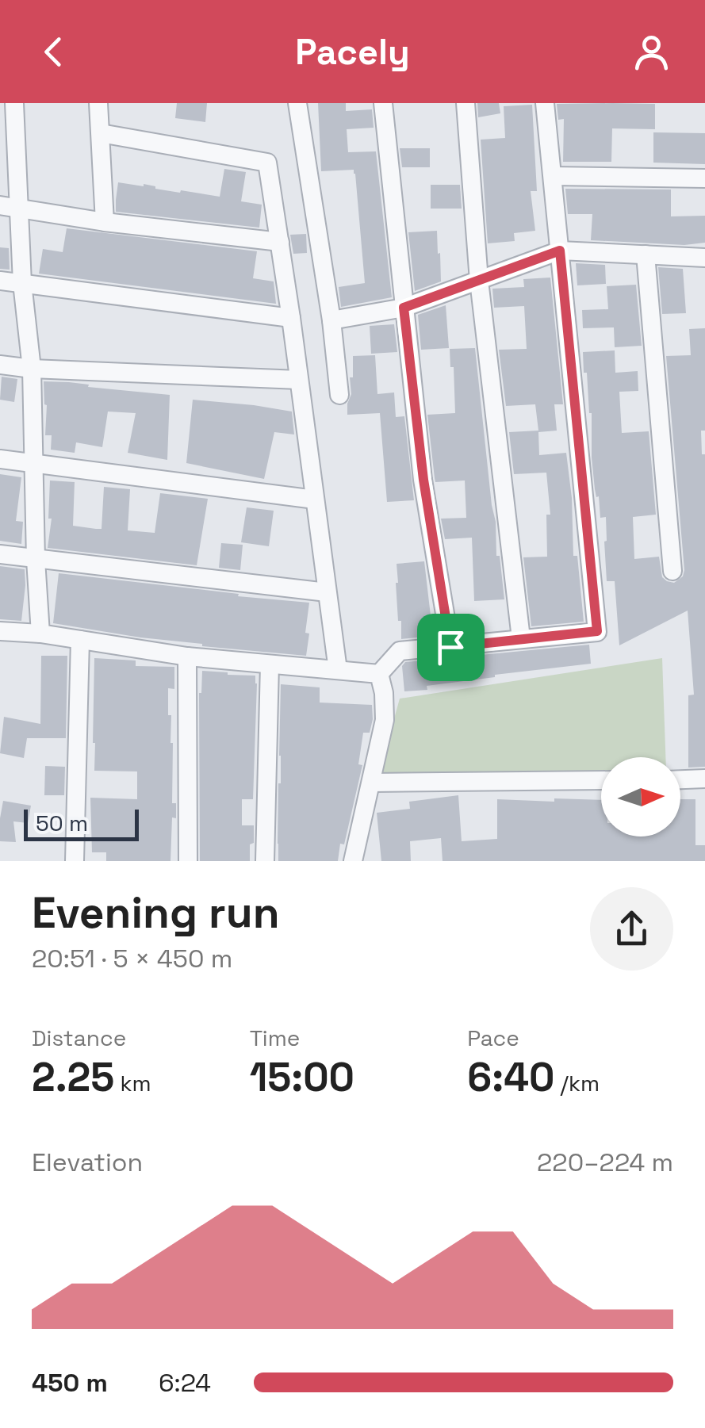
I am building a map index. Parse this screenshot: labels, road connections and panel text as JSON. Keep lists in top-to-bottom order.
{
  "scale_bar": "50 m",
  "north": "right",
  "page": {
    "header": "Pacely",
    "scale": "50 m",
    "heading": ["Evening run", "20:51 · 5 × 450 m"],
    "stats": [
      ["Distance", "2.25 km"],
      ["Time", "15:00"],
      ["Pace", "6:40 /km"]
    ],
    "chart": ["Elevation", "220–224 m"],
    "list": [
      {
        "name": "450 m",
        "note": "6:24"
      }
    ]
  }
}
